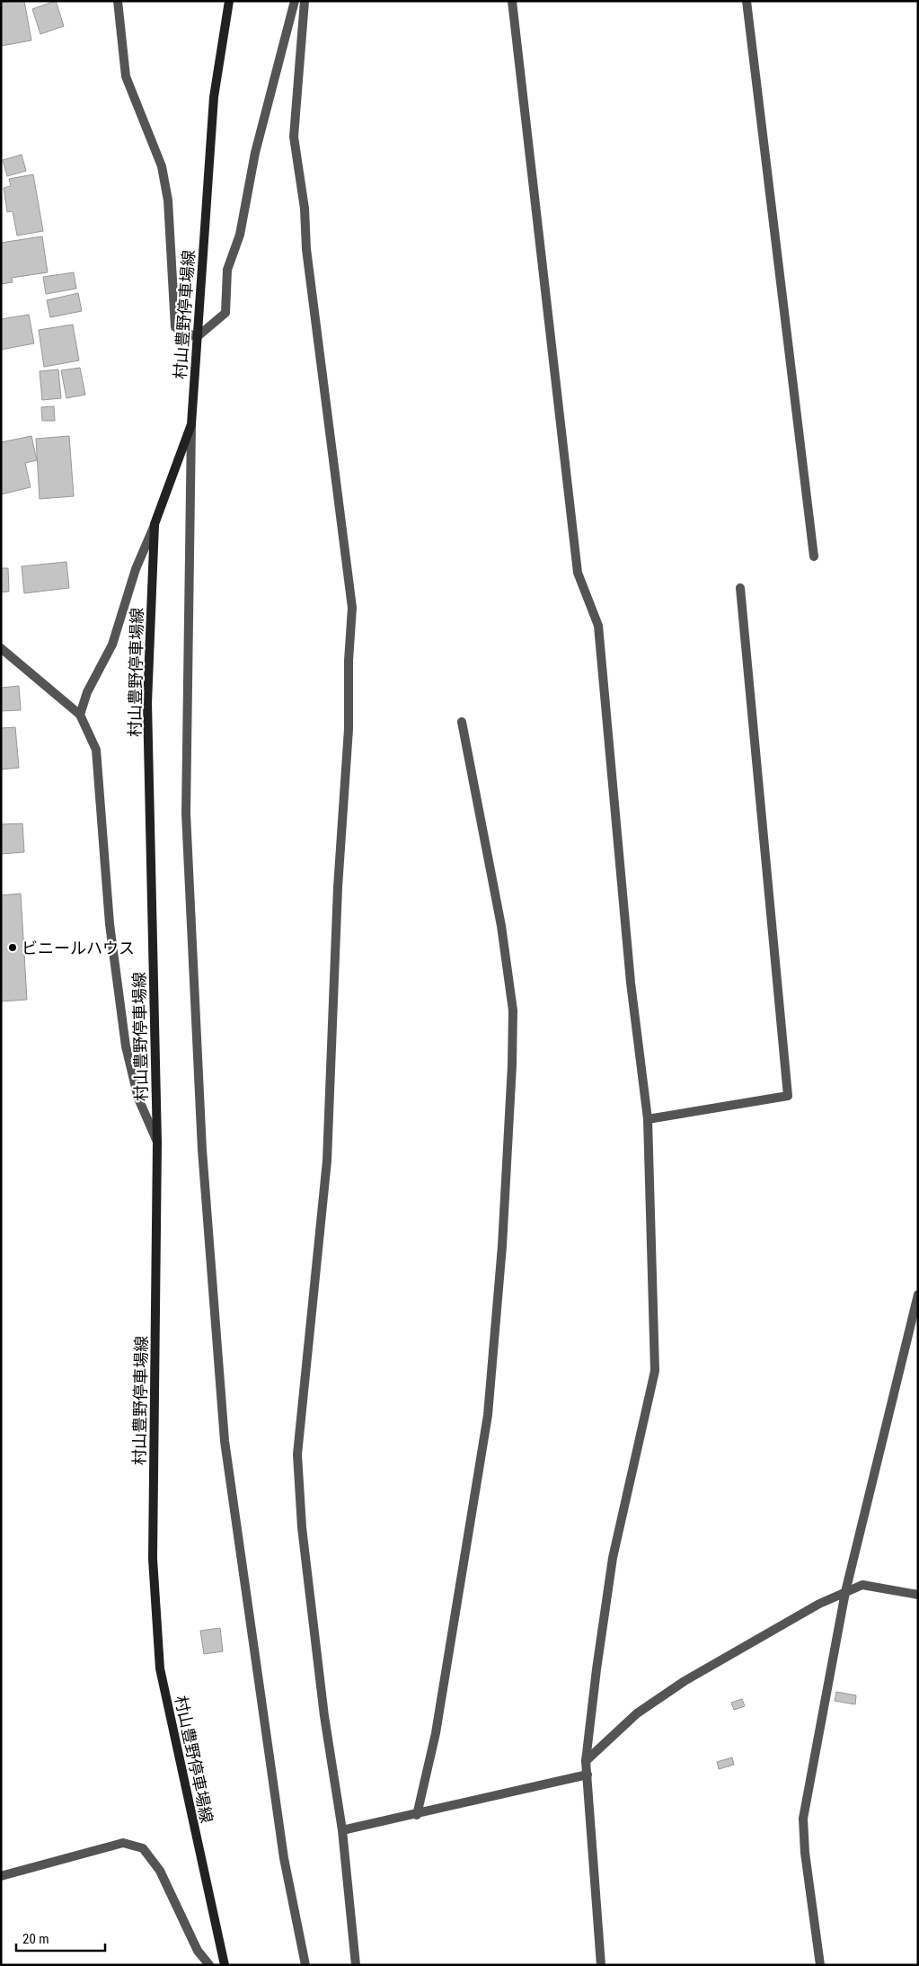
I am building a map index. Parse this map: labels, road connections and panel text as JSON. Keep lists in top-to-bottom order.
{
  "streets": {
    "main road": ["村山豊野停車場線"]
  },
  "places": ["ビニールハウス"],
  "scale_bar": "20 m"
}
